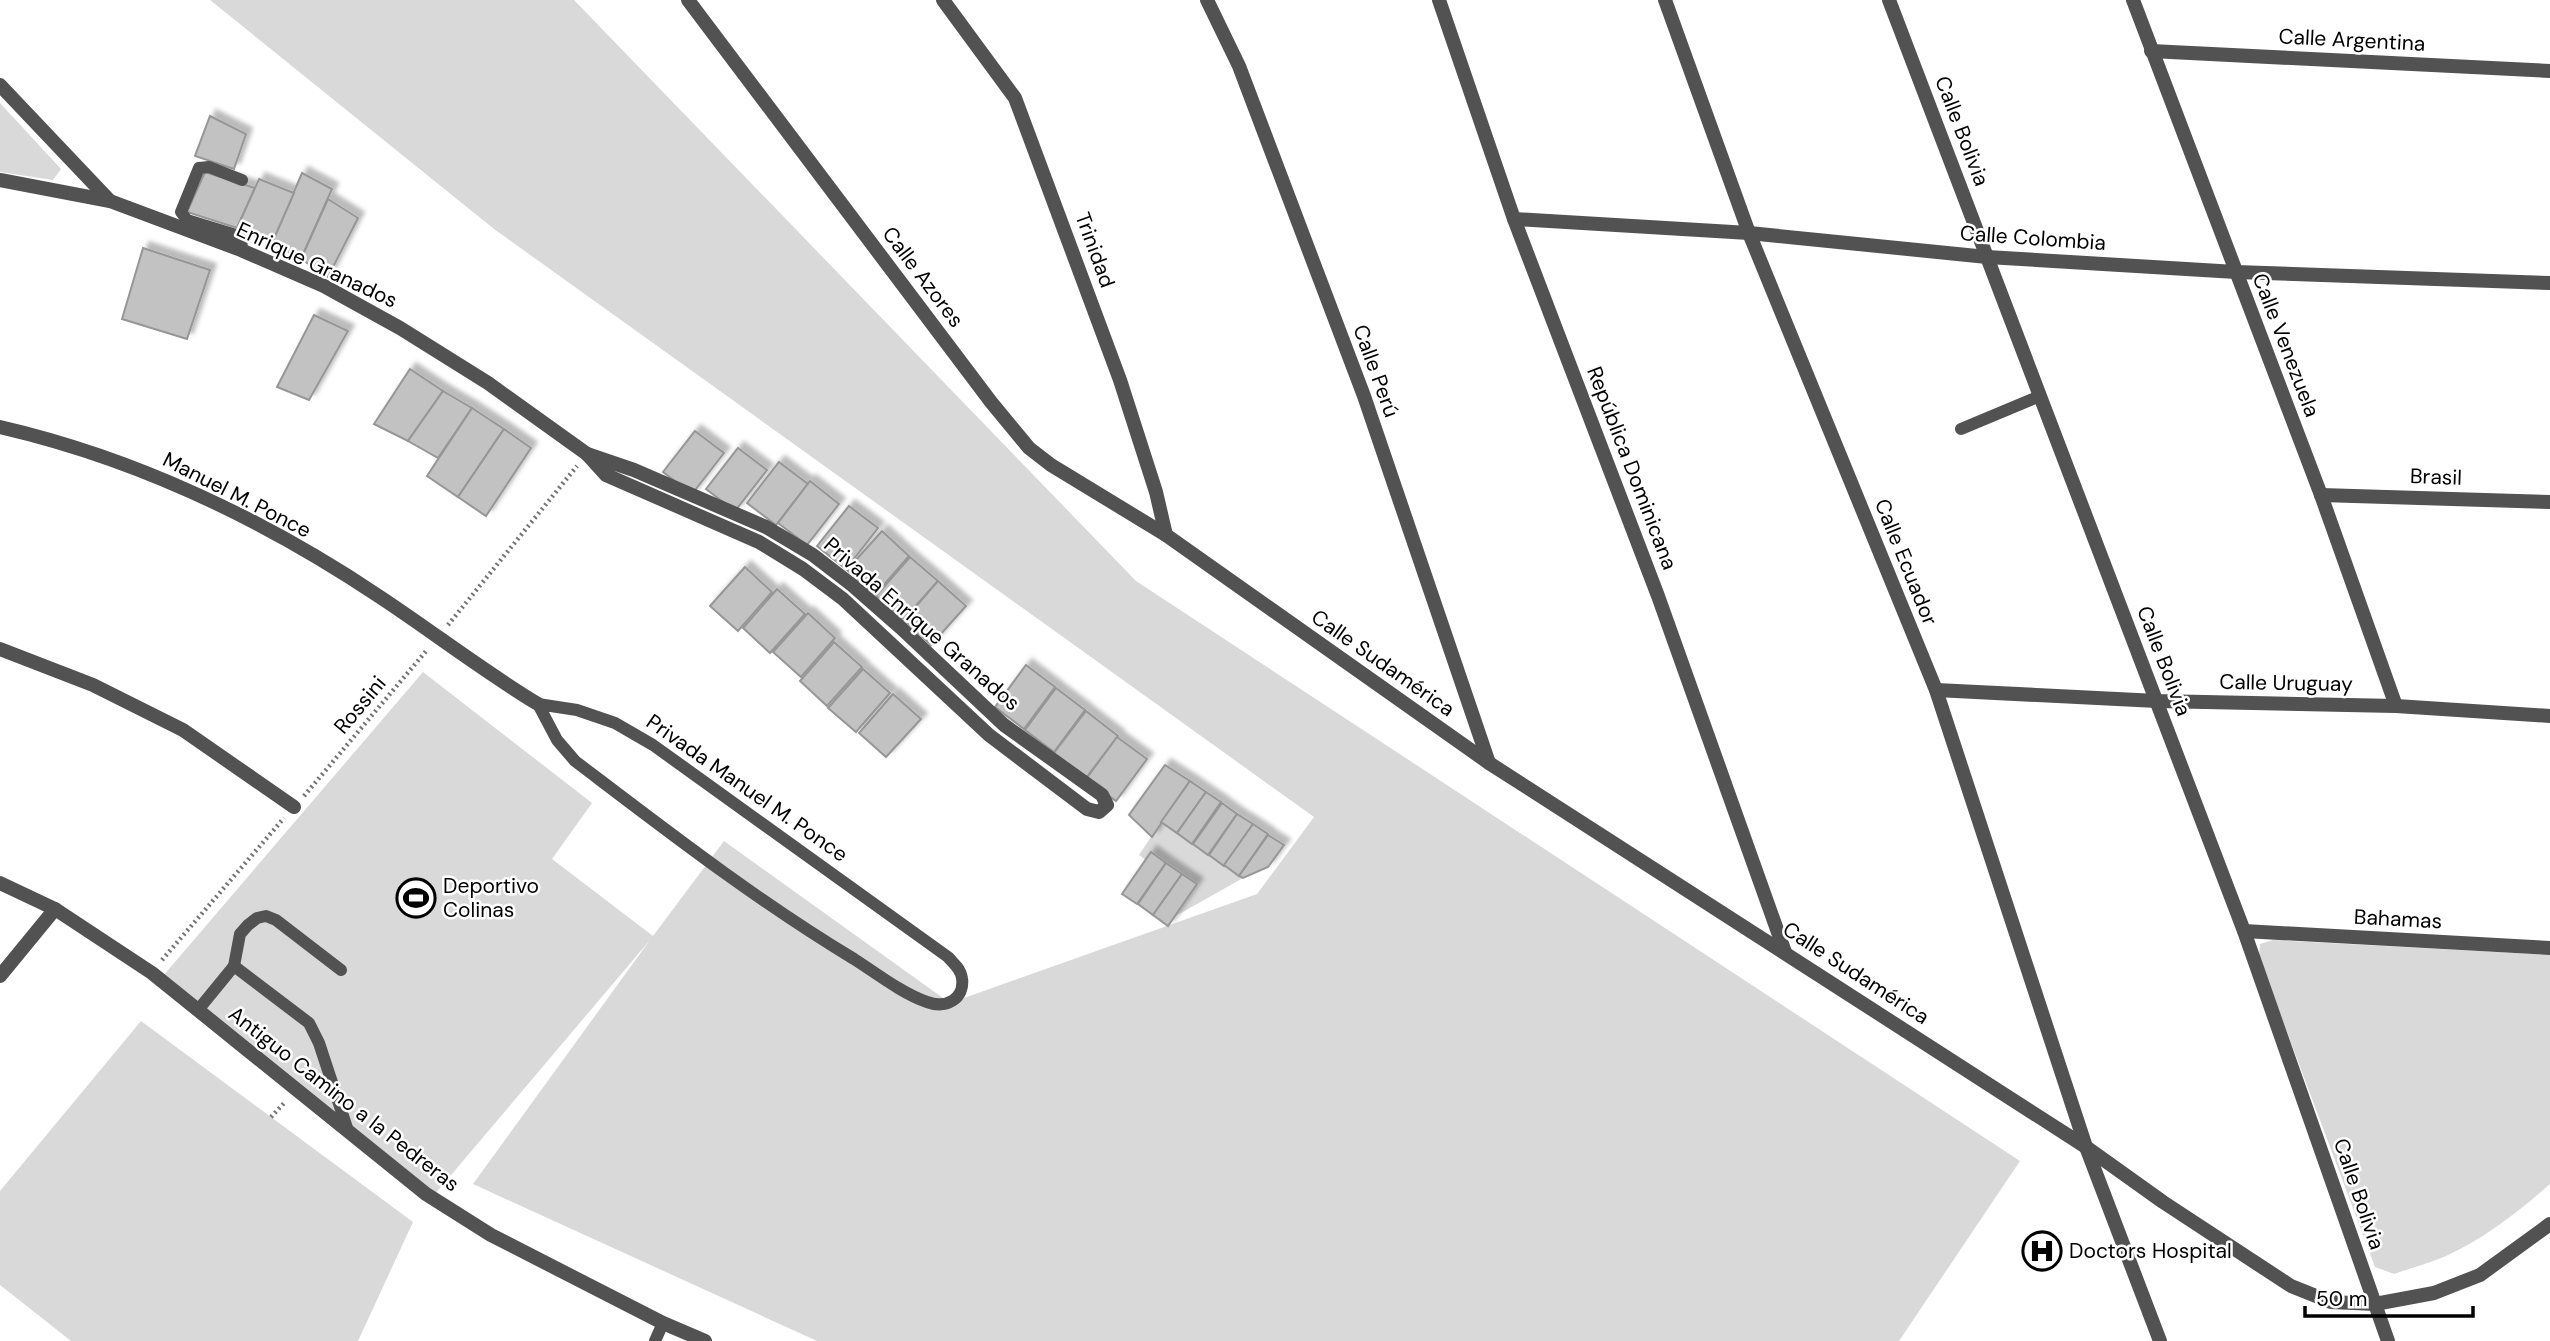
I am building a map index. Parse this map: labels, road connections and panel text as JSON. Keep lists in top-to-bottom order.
{
  "streets": {
    "street": [
      "Calle Argentina",
      "Calle Bolivia",
      "Calle Colombia",
      "Trinidad",
      "Enrique Granados",
      "Calle Azores",
      "Calle Venezuela",
      "Calle Perú",
      "República Dominicana",
      "Brasil",
      "Manuel M. Ponce",
      "Calle Ecuador",
      "Privada Enrique Granados",
      "Calle Sudamérica",
      "Calle Uruguay",
      "Privada Manuel M. Ponce",
      "Bahamas",
      "Antiguo Camino a la Pedreras"
    ],
    "path": ["Rossini"]
  },
  "crossings": [
    ["Calle Argentina", "Calle Venezuela"],
    ["Calle Bolivia", "Calle Colombia"],
    ["Calle Bolivia", "Calle Sudamérica"],
    ["Calle Bolivia", "Calle Uruguay"],
    ["Calle Bolivia", "Bahamas"],
    ["Calle Colombia", "Calle Venezuela"],
    ["Calle Colombia", "República Dominicana"],
    ["Calle Colombia", "Calle Ecuador"],
    ["Trinidad", "Calle Azores"],
    ["Trinidad", "Calle Sudamérica"],
    ["Enrique Granados", "Privada Enrique Granados"],
    ["Enrique Granados", "Rossini"],
    ["Calle Azores", "Calle Sudamérica"],
    ["Calle Venezuela", "Brasil"],
    ["Calle Venezuela", "Calle Uruguay"],
    ["Calle Perú", "Calle Sudamérica"],
    ["República Dominicana", "Calle Sudamérica"],
    ["Manuel M. Ponce", "Rossini"],
    ["Manuel M. Ponce", "Privada Manuel M. Ponce"],
    ["Calle Ecuador", "Calle Sudamérica"],
    ["Calle Ecuador", "Calle Uruguay"],
    ["Privada Enrique Granados", "Rossini"],
    ["Rossini", "Privada Manuel M. Ponce"],
    ["Rossini", "Antiguo Camino a la Pedreras"]
  ],
  "places": {
    "sports": ["Deportivo Colinas"],
    "hospital": ["Doctors Hospital"]
  },
  "scale_bar": "50 m"
}
